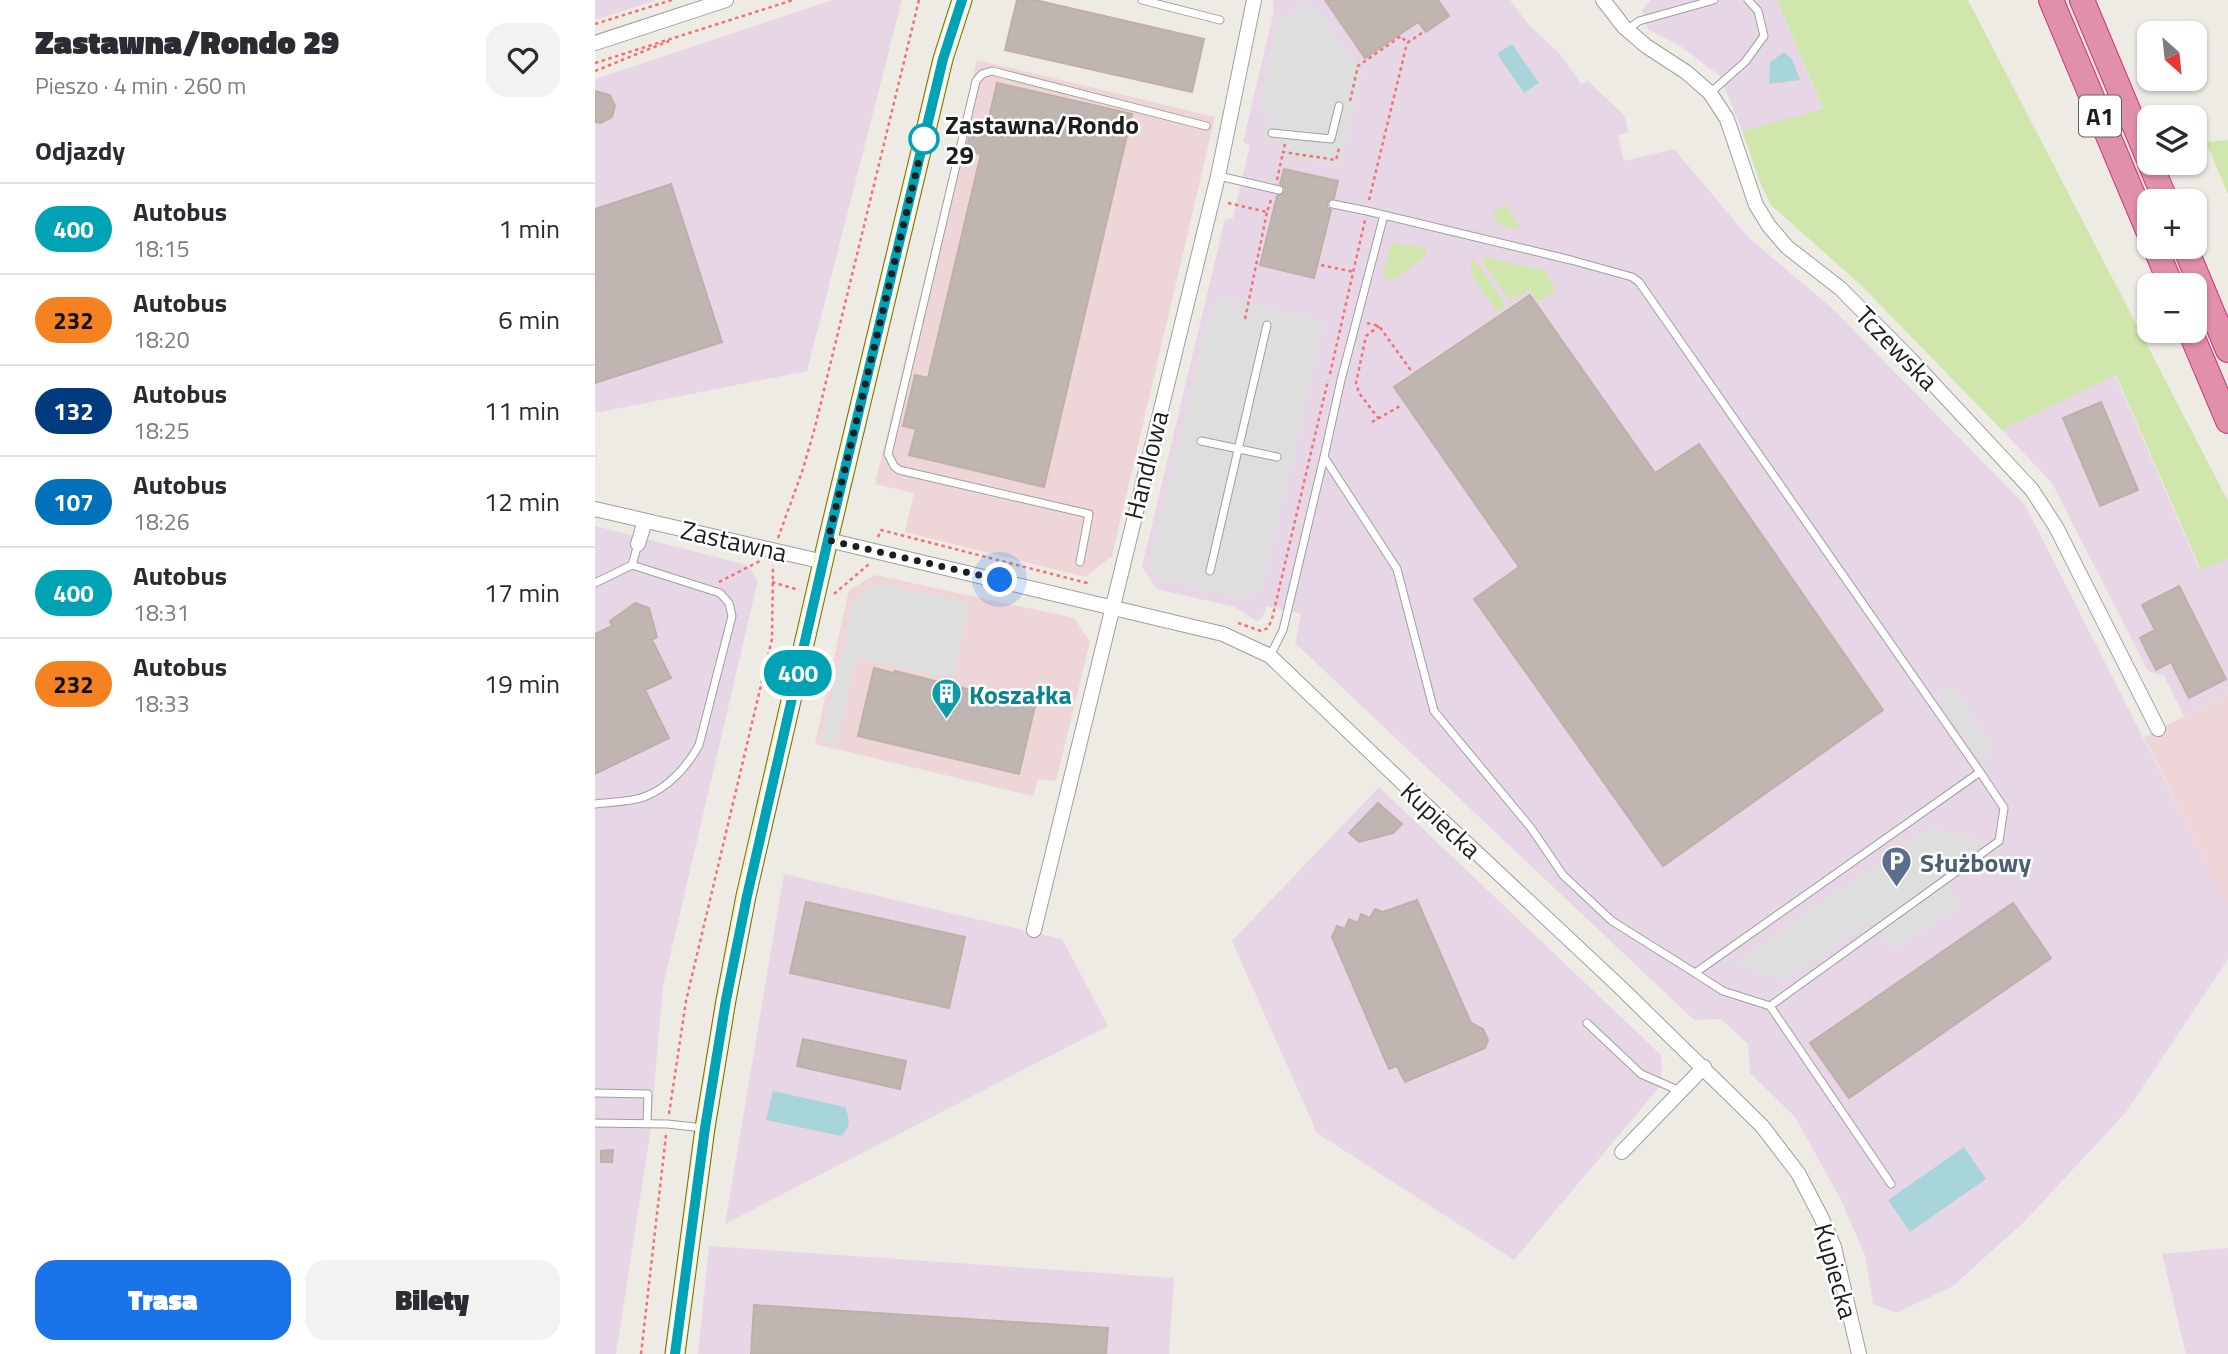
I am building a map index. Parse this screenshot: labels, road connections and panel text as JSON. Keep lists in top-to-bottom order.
{
  "streets": {
    "highway": ["A1"],
    "main road": ["Zastawna"],
    "street": ["Tczewska", "Handlowa", "Kupiecka"]
  },
  "crossings": [
    ["Handlowa", "Kupiecka"],
    ["Zastawna", "Kupiecka"]
  ],
  "places": {
    "other": ["Zastawna/Rondo 29"],
    "building": ["Koszałka"],
    "parking": ["Służbowy"]
  },
  "lines": ["bus line 400"],
  "north": "bottom right",
  "page": {
    "heading": [
      ["Zastawna/Rondo 29", "Pieszo · 4 min · 260 m"],
      "Odjazdy"
    ],
    "on_map": "400",
    "map_buttons": ["+", "−"],
    "list": [
      {
        "mark": "400",
        "name": "Autobus",
        "note": "18:15",
        "value": "1 min"
      },
      {
        "mark": "232",
        "name": "Autobus",
        "note": "18:20",
        "value": "6 min"
      },
      {
        "mark": "132",
        "name": "Autobus",
        "note": "18:25",
        "value": "11 min"
      },
      {
        "mark": "107",
        "name": "Autobus",
        "note": "18:26",
        "value": "12 min"
      },
      {
        "mark": "400",
        "name": "Autobus",
        "note": "18:31",
        "value": "17 min"
      },
      {
        "mark": "232",
        "name": "Autobus",
        "note": "18:33",
        "value": "19 min"
      }
    ],
    "buttons": ["Trasa", "Bilety"]
  }
}
